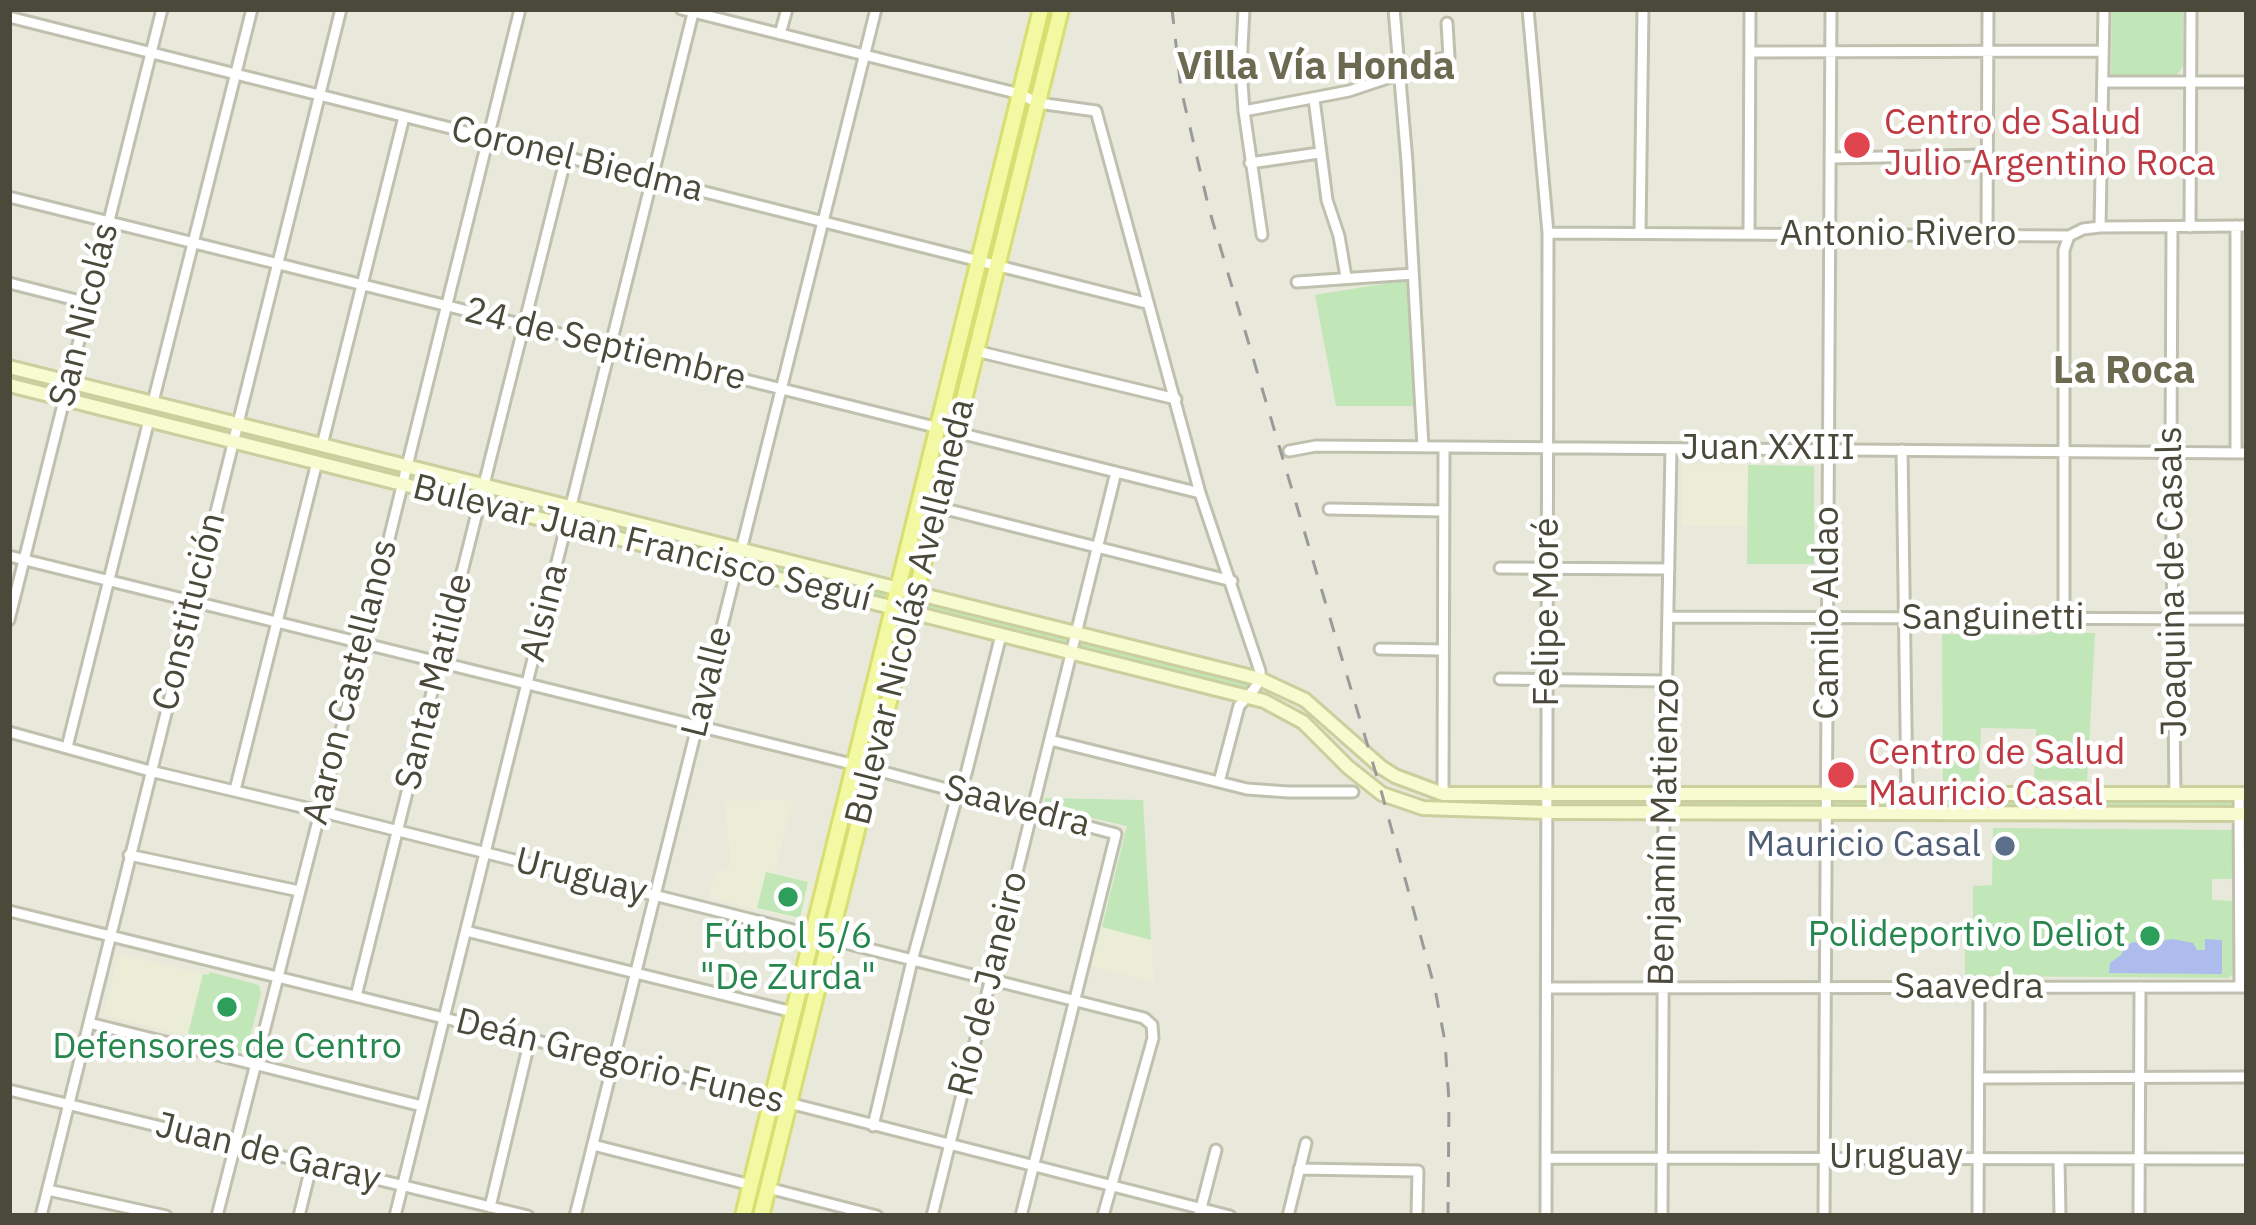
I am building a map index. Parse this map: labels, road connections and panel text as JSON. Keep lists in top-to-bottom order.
{
  "streets": {
    "main road": ["Bulevar Juan Francisco Seguí", "Bulevar Nicolás Avellaneda"],
    "street": [
      "Coronel Biedma",
      "Antonio Rivero",
      "San Nicolás",
      "24 de Septiembre",
      "Juan XXIII",
      "Joaquina de Casals",
      "Constitución",
      "Felipe Moré",
      "Alsina",
      "Camilo Aldao",
      "Sanguinetti",
      "Aaron Castellanos",
      "Santa Matilde",
      "Lavalle",
      "Saavedra",
      "Benjamín Matienzo",
      "Uruguay",
      "Río de Janeiro",
      "Deán Gregorio Funes",
      "Juan de Garay"
    ]
  },
  "crossings": [
    ["Coronel Biedma", "San Nicolás"],
    ["Coronel Biedma", "Constitución"],
    ["Coronel Biedma", "Bulevar Nicolás Avellaneda"],
    ["Coronel Biedma", "Alsina"],
    ["Coronel Biedma", "Aaron Castellanos"],
    ["Coronel Biedma", "Santa Matilde"],
    ["Coronel Biedma", "Lavalle"],
    ["Antonio Rivero", "Joaquina de Casals"],
    ["Antonio Rivero", "Felipe Moré"],
    ["Antonio Rivero", "Camilo Aldao"],
    ["San Nicolás", "24 de Septiembre"],
    ["San Nicolás", "Bulevar Juan Francisco Seguí"],
    ["San Nicolás", "Saavedra"],
    ["24 de Septiembre", "Constitución"],
    ["24 de Septiembre", "Bulevar Nicolás Avellaneda"],
    ["24 de Septiembre", "Alsina"],
    ["24 de Septiembre", "Aaron Castellanos"],
    ["24 de Septiembre", "Santa Matilde"],
    ["24 de Septiembre", "Lavalle"],
    ["24 de Septiembre", "Río de Janeiro"],
    ["Juan XXIII", "Joaquina de Casals"],
    ["Juan XXIII", "Felipe Moré"],
    ["Juan XXIII", "Camilo Aldao"],
    ["Juan XXIII", "Benjamín Matienzo"],
    ["Bulevar Juan Francisco Seguí", "Joaquina de Casals"],
    ["Bulevar Juan Francisco Seguí", "Constitución"],
    ["Bulevar Juan Francisco Seguí", "Bulevar Nicolás Avellaneda"],
    ["Bulevar Juan Francisco Seguí", "Felipe Moré"],
    ["Bulevar Juan Francisco Seguí", "Alsina"],
    ["Bulevar Juan Francisco Seguí", "Camilo Aldao"],
    ["Bulevar Juan Francisco Seguí", "Aaron Castellanos"],
    ["Bulevar Juan Francisco Seguí", "Santa Matilde"],
    ["Bulevar Juan Francisco Seguí", "Lavalle"],
    ["Bulevar Juan Francisco Seguí", "Benjamín Matienzo"],
    ["Bulevar Juan Francisco Seguí", "Río de Janeiro"],
    ["Joaquina de Casals", "Sanguinetti"],
    ["Constitución", "Saavedra"],
    ["Constitución", "Uruguay"],
    ["Constitución", "Deán Gregorio Funes"],
    ["Constitución", "Juan de Garay"],
    ["Bulevar Nicolás Avellaneda", "Saavedra"],
    ["Bulevar Nicolás Avellaneda", "Uruguay"],
    ["Bulevar Nicolás Avellaneda", "Deán Gregorio Funes"],
    ["Felipe Moré", "Saavedra"],
    ["Felipe Moré", "Uruguay"],
    ["Alsina", "Saavedra"],
    ["Alsina", "Uruguay"],
    ["Alsina", "Deán Gregorio Funes"],
    ["Alsina", "Juan de Garay"],
    ["Camilo Aldao", "Sanguinetti"],
    ["Camilo Aldao", "Saavedra"],
    ["Camilo Aldao", "Uruguay"],
    ["Sanguinetti", "Benjamín Matienzo"],
    ["Aaron Castellanos", "Saavedra"],
    ["Aaron Castellanos", "Uruguay"],
    ["Aaron Castellanos", "Deán Gregorio Funes"],
    ["Aaron Castellanos", "Juan de Garay"],
    ["Santa Matilde", "Saavedra"],
    ["Santa Matilde", "Uruguay"],
    ["Santa Matilde", "Deán Gregorio Funes"],
    ["Lavalle", "Saavedra"],
    ["Lavalle", "Uruguay"],
    ["Lavalle", "Deán Gregorio Funes"],
    ["Saavedra", "Benjamín Matienzo"],
    ["Saavedra", "Uruguay"],
    ["Saavedra", "Río de Janeiro"],
    ["Benjamín Matienzo", "Uruguay"],
    ["Uruguay", "Río de Janeiro"],
    ["Uruguay", "Deán Gregorio Funes"],
    ["Río de Janeiro", "Deán Gregorio Funes"]
  ],
  "districts": ["Villa Vía Honda", "La Roca"],
  "places": [
    "Centro de Salud Julio Argentino Roca",
    "Centro de Salud Mauricio Casal",
    "Mauricio Casal",
    "Fútbol 5/6 \"De Zurda\"",
    "Polideportivo Deliot",
    "Defensores de Centro"
  ]
}
